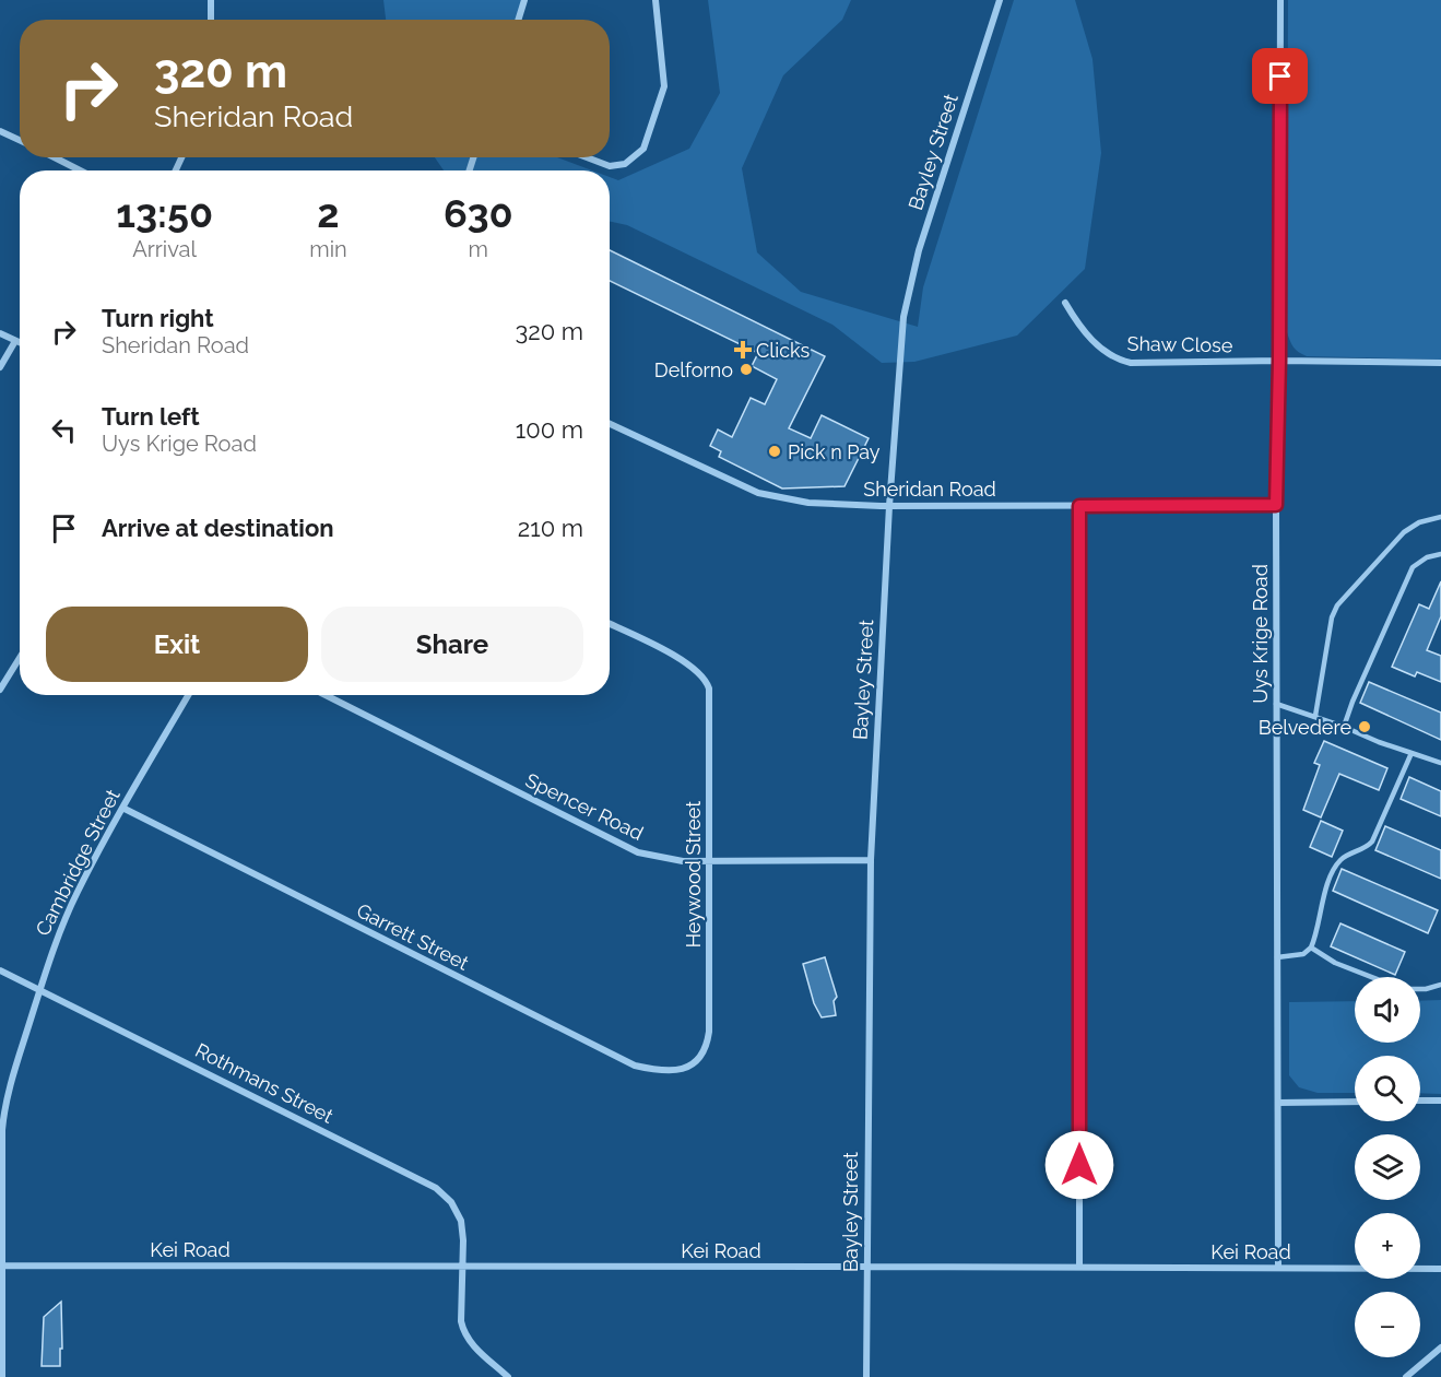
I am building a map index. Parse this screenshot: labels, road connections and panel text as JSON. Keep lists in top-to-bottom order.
{
  "streets": {
    "street": [
      "Bayley Street",
      "Shaw Close",
      "Sheridan Road",
      "Uys Krige Road",
      "Spencer Road",
      "Cambridge Street",
      "Heywood Street",
      "Garrett Street",
      "Rothmans Street",
      "Kei Road"
    ]
  },
  "crossings": [
    ["Bayley Street", "Sheridan Road"],
    ["Bayley Street", "Spencer Road"],
    ["Bayley Street", "Kei Road"],
    ["Shaw Close", "Uys Krige Road"],
    ["Sheridan Road", "Uys Krige Road"],
    ["Uys Krige Road", "Kei Road"],
    ["Spencer Road", "Heywood Street"],
    ["Cambridge Street", "Garrett Street"],
    ["Cambridge Street", "Rothmans Street"],
    ["Cambridge Street", "Kei Road"],
    ["Heywood Street", "Garrett Street"],
    ["Rothmans Street", "Kei Road"]
  ],
  "places": {
    "health": ["Clicks"],
    "other": ["Delforno", "Pick n Pay", "Belvedere"]
  },
  "page": {
    "turn": ["320 m", "Sheridan Road"],
    "eta": [
      "13:50",
      "Arrival",
      "2",
      "min",
      "630",
      "m"
    ],
    "list": [
      {
        "name": "Turn right",
        "note": "Sheridan Road",
        "value": "320 m"
      },
      {
        "name": "Turn left",
        "note": "Uys Krige Road",
        "value": "100 m"
      },
      {
        "name": "Arrive at destination",
        "value": "210 m"
      }
    ],
    "buttons": ["Exit", "Share"],
    "map_buttons": ["+", "−"]
  }
}
